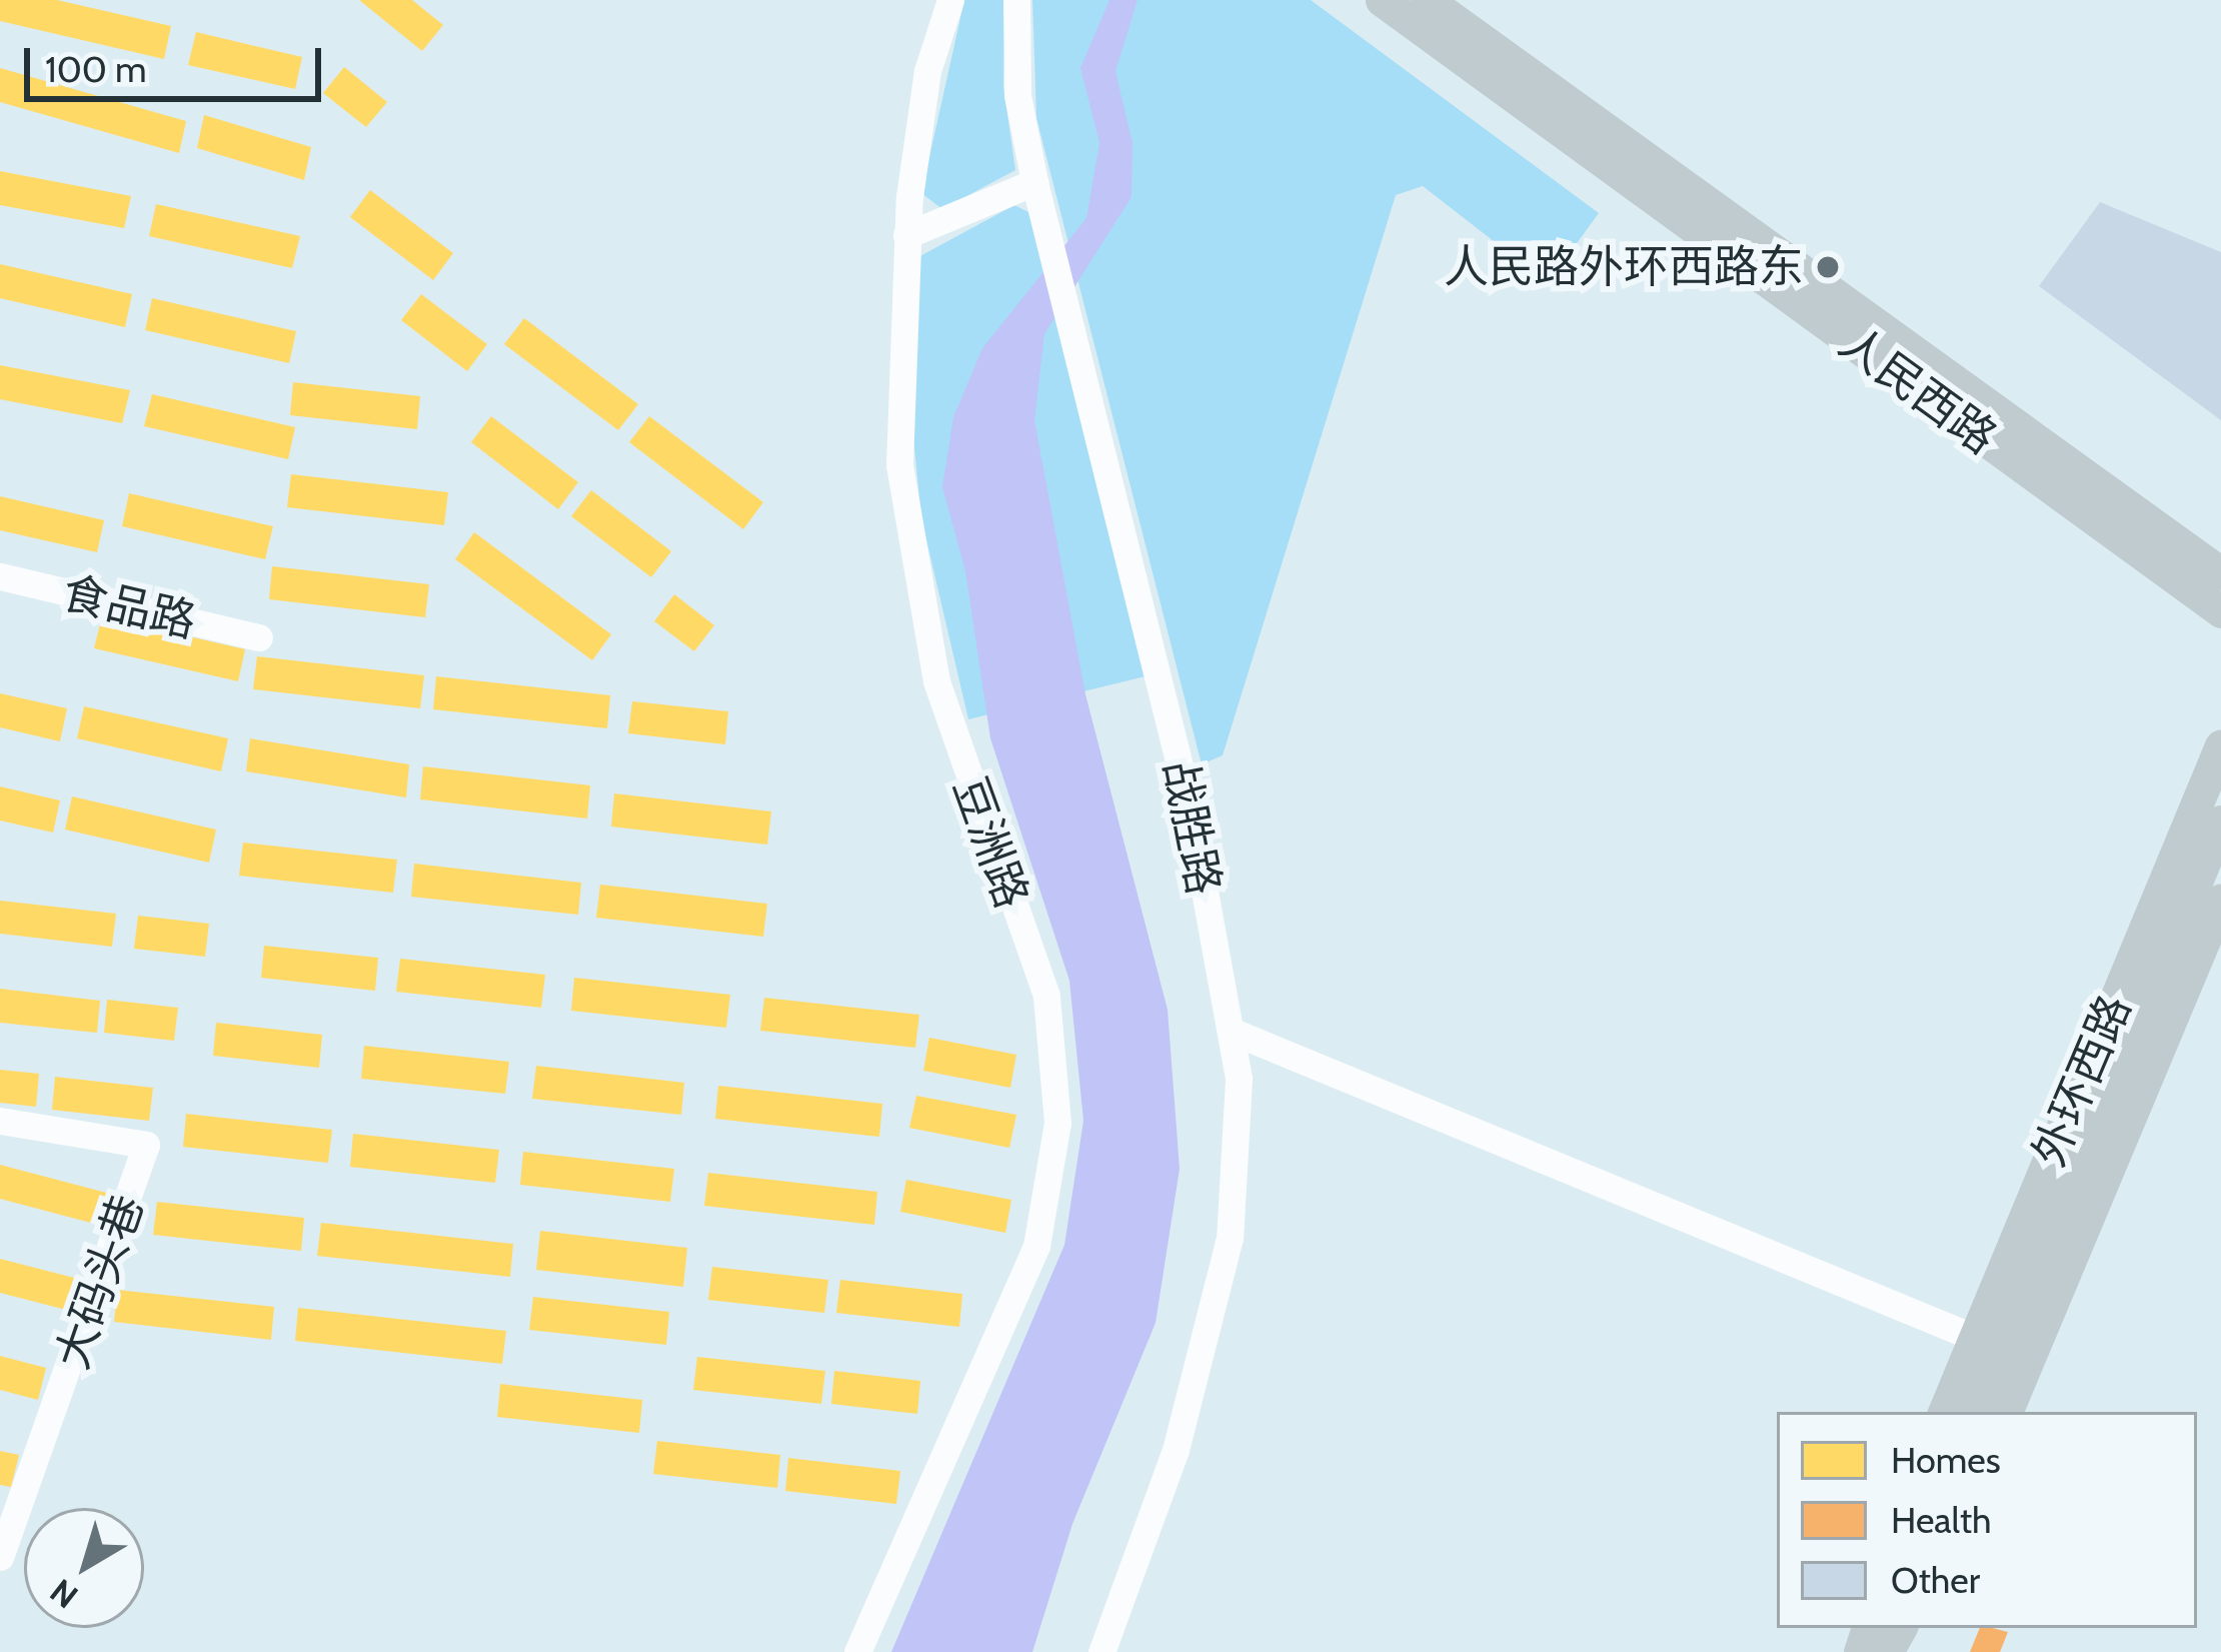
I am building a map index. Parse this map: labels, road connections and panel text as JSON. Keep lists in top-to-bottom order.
{
  "streets": {
    "main road": ["人民西路", "外环西路"],
    "street": [
      "食品路",
      "战胜路",
      "豆洲路",
      "大码头巷"
    ]
  },
  "places": ["人民路外环西路东"],
  "legend": ["Homes", "Health", "Other"],
  "scale_bar": "100 m",
  "north": "bottom left"
}
